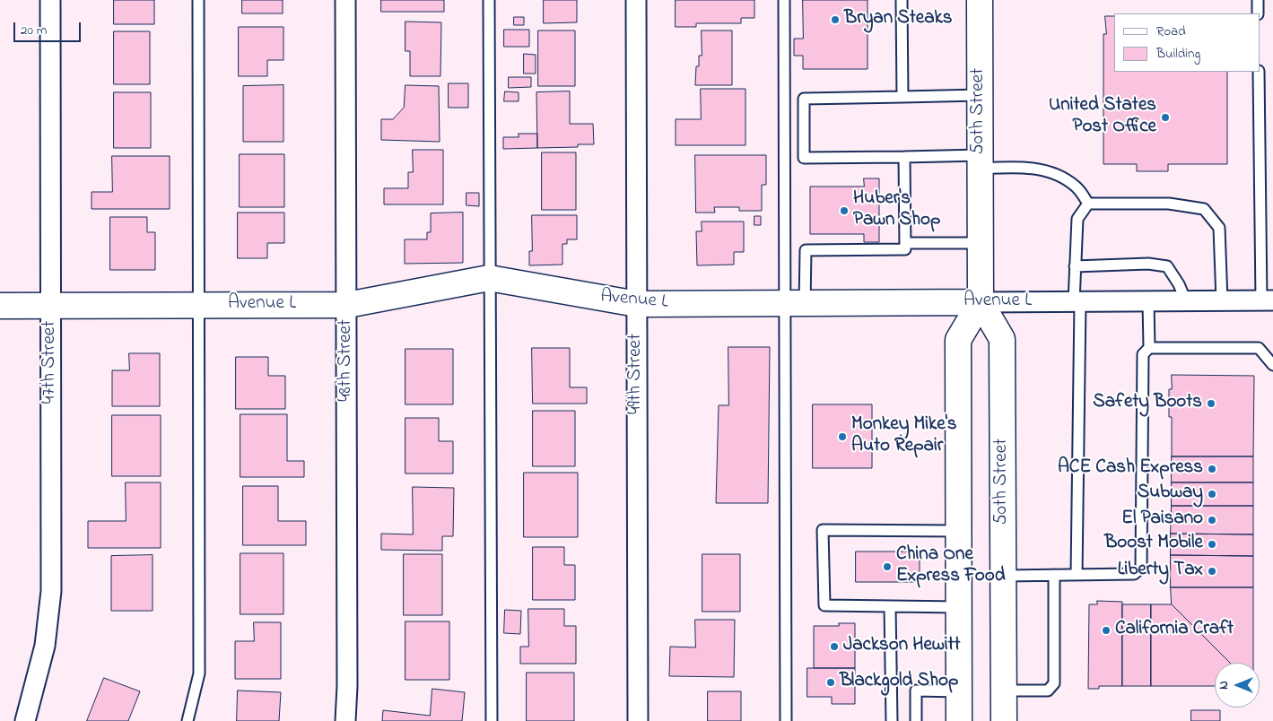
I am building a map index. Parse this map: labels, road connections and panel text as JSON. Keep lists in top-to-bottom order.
{
  "streets": {
    "main road": ["50th Street", "Avenue L"],
    "street": ["48th Street", "47th Street", "49th Street"]
  },
  "crossings": [
    ["50th Street", "Avenue L"],
    ["Avenue L", "48th Street"],
    ["Avenue L", "47th Street"],
    ["Avenue L", "49th Street"]
  ],
  "places": [
    "Bryan Steaks",
    "United States Post Office",
    "Huber's Pawn Shop",
    "Safety Boots",
    "Monkey Mike's Auto Repair",
    "ACE Cash Express",
    "Subway",
    "El Paisano",
    "Boost Mobile",
    "China One Express Food",
    "Liberty Tax",
    "California Craft",
    "Jackson Hewitt",
    "Blackgold Shop"
  ],
  "legend": ["Road", "Building"],
  "scale_bar": "20 m",
  "north": "left"
}
